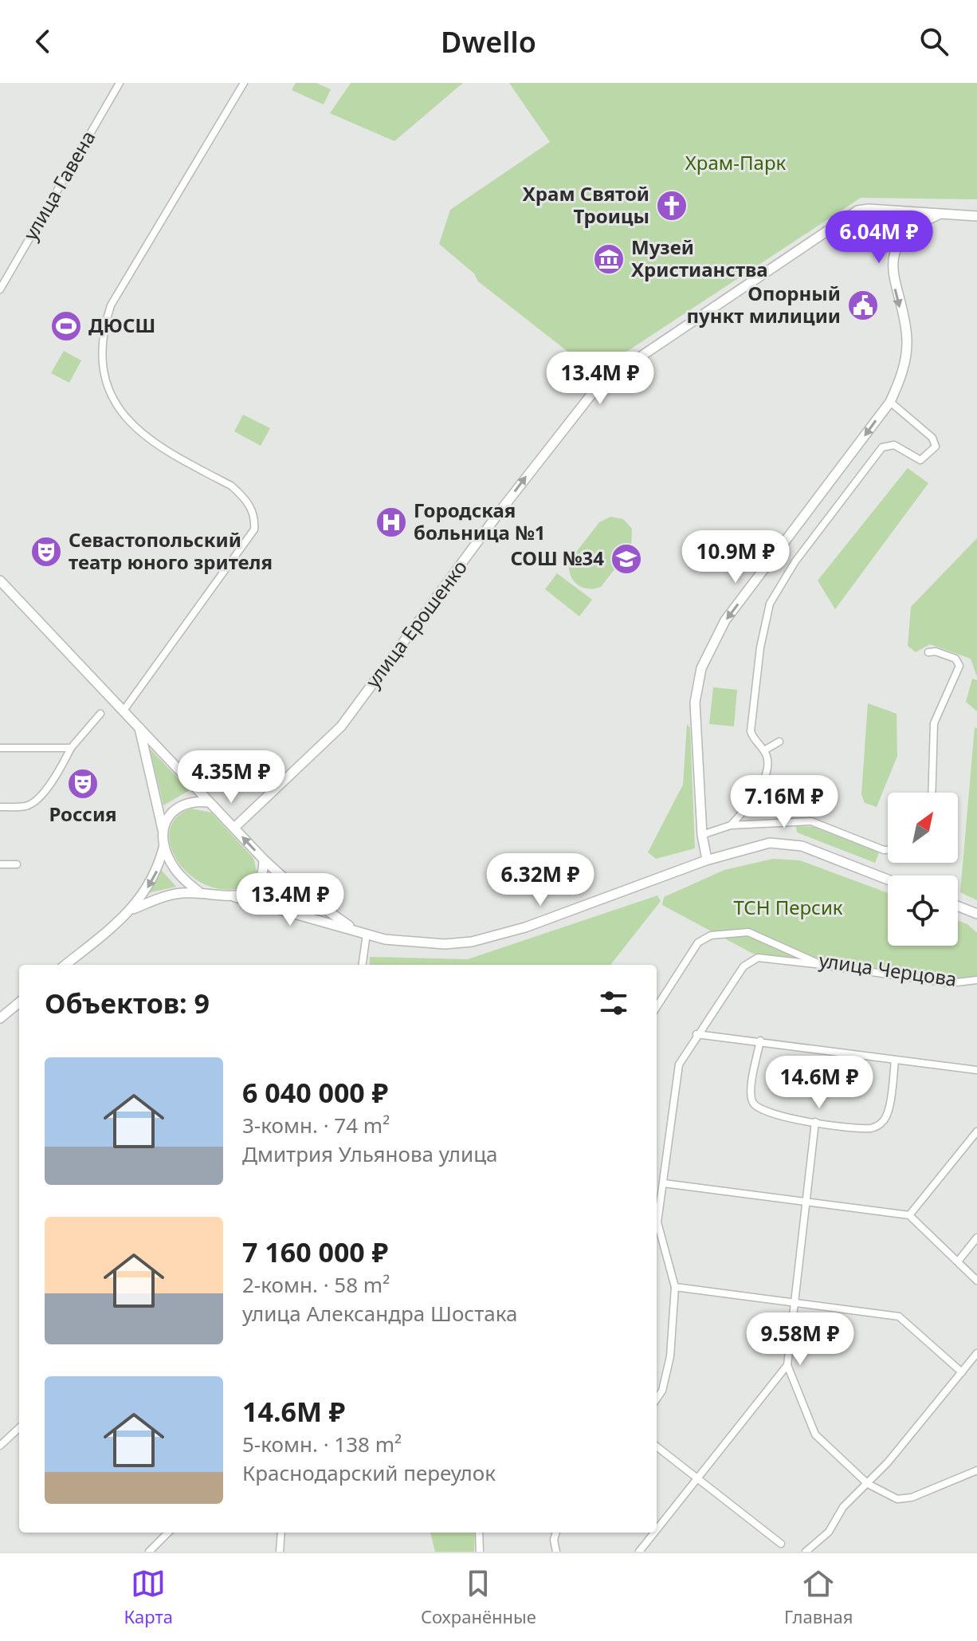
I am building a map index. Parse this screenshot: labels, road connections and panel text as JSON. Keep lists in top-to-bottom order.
{
  "streets": {
    "main road": ["улица Ерошенко"],
    "street": ["улица Гавена", "улица Черцова"]
  },
  "one_way": ["улица Ерошенко"],
  "parks": ["Храм-Парк", "ТСН Персик"],
  "places": {
    "church": ["Храм Святой Троицы"],
    "museum": ["Музей Христианства"],
    "public building": ["Опорный пункт милиции"],
    "sports": ["ДЮСШ"],
    "hospital": ["Городская больница №1"],
    "theatre": ["Севастопольский театр юного зрителя", "Россия"],
    "school or university": ["СОШ №34"]
  },
  "north": "top right",
  "page": {
    "header": "Dwello",
    "price": [
      "6.04M ₽",
      "13.4M ₽",
      "10.9M ₽",
      "4.35M ₽",
      "7.16M ₽",
      "6.32M ₽",
      "13.4M ₽",
      "14.6M ₽",
      "9.58M ₽"
    ],
    "heading": "Объектов: 9",
    "list": [
      {
        "name": "6 040 000 ₽",
        "note": "3-комн. · 74 m² · Дмитрия Ульянова улица"
      },
      {
        "name": "7 160 000 ₽",
        "note": "2-комн. · 58 m² · улица Александра Шостака"
      },
      {
        "name": "14.6M ₽",
        "note": "5-комн. · 138 m² · Краснодарский переулок"
      }
    ],
    "tabs": ["Карта", "Сохранённые", "Главная"]
  }
}
